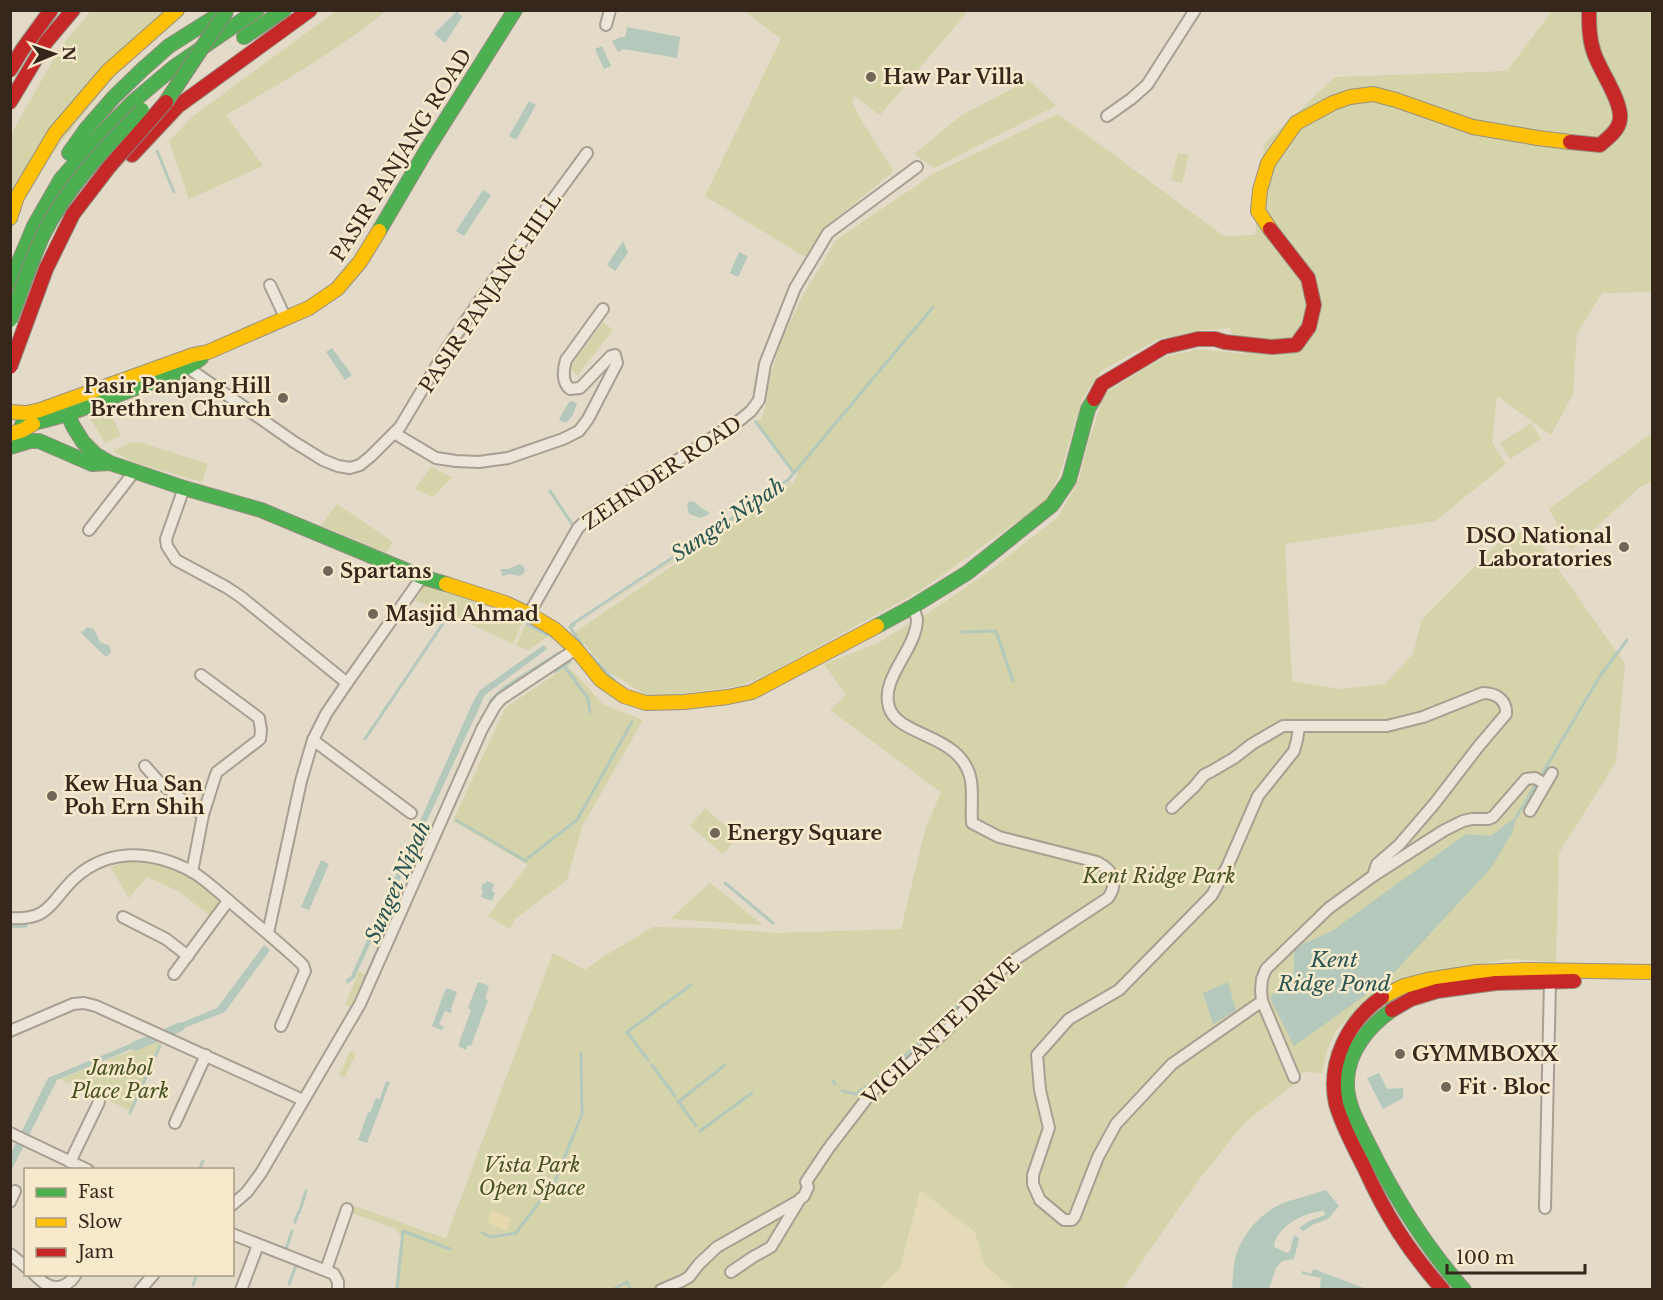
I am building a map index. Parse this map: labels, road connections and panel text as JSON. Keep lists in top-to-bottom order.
{
  "streets": {
    "main road": ["PASIR PANJANG ROAD"],
    "street": ["PASIR PANJANG HILL", "ZEHNDER ROAD", "VIGILANTE DRIVE"]
  },
  "crossings": [
    ["PASIR PANJANG ROAD", "PASIR PANJANG HILL"]
  ],
  "water": ["Sungei Nipah", "Kent Ridge Pond"],
  "parks": ["Kent Ridge Park", "Jambol Place Park", "Vista Park Open Space"],
  "places": [
    "Haw Par Villa",
    "Pasir Panjang Hill Brethren Church",
    "DSO National Laboratories",
    "Spartans",
    "Masjid Ahmad",
    "Kew Hua San Poh Ern Shih",
    "Energy Square",
    "GYMMBOXX",
    "Fit · Bloc"
  ],
  "legend": ["Fast", "Slow", "Jam"],
  "scale_bar": "100 m",
  "north": "right"
}
